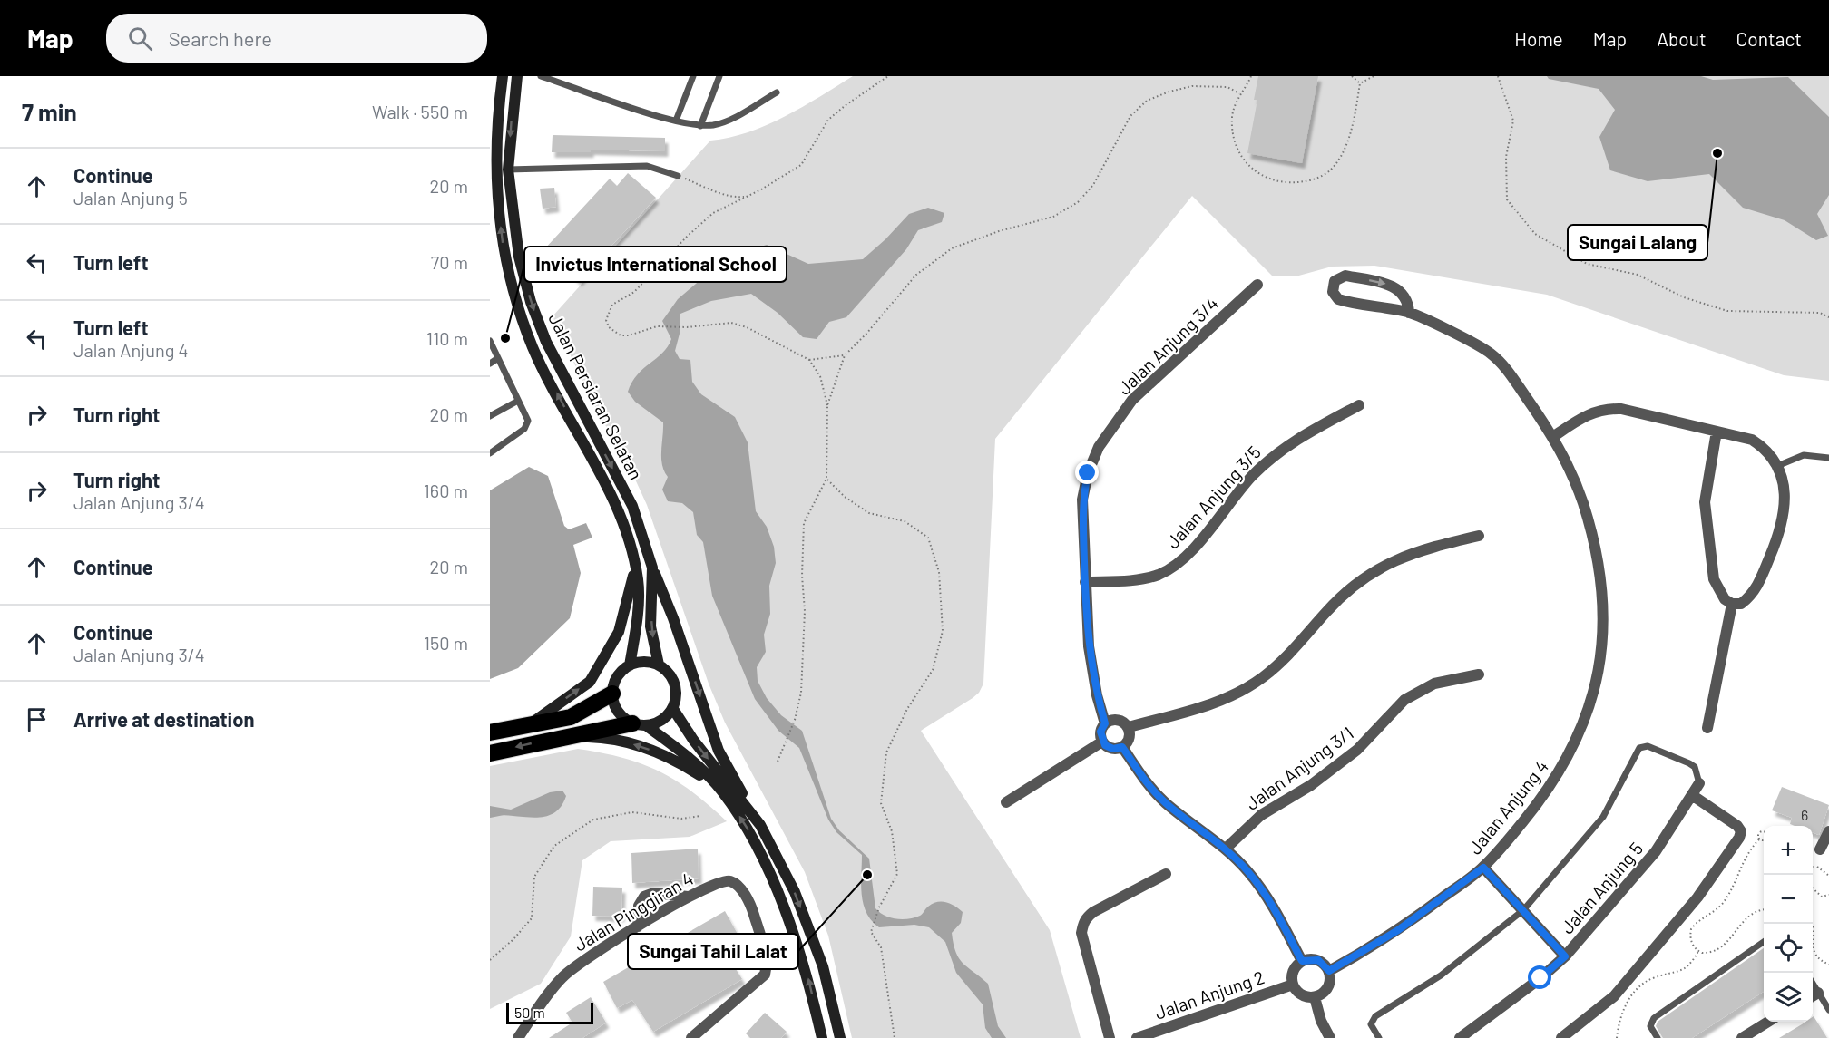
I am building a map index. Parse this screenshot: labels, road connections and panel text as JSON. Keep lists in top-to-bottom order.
{
  "streets": {
    "street": [
      "Jalan Anjung 3/4",
      "Jalan Persiaran Selatan",
      "Jalan Anjung 3/5",
      "Jalan Anjung 3/1",
      "Jalan Anjung 4",
      "Jalan Anjung 5",
      "Jalan Pinggiran 4",
      "Jalan Anjung 2"
    ]
  },
  "crossings": [
    ["Jalan Anjung 3/4", "Jalan Anjung 3/5"],
    ["Jalan Anjung 4", "Jalan Anjung 2"]
  ],
  "places": ["Sungai Lalang", "Invictus International School", "Sungai Tahil Lalat"],
  "house_numbers": ["6"],
  "scale_bar": "50 m",
  "page": {
    "header": "Map",
    "search": "Search here",
    "nav": [
      "Home",
      "Map",
      "About",
      "Contact"
    ],
    "heading": ["7 min", "Walk · 550 m"],
    "list": [
      ["Continue", "Jalan Anjung 5", "20 m"],
      ["Turn left", "70 m"],
      ["Turn left", "Jalan Anjung 4", "110 m"],
      ["Turn right", "20 m"],
      ["Turn right", "Jalan Anjung 3/4", "160 m"],
      ["Continue", "20 m"],
      ["Continue", "Jalan Anjung 3/4", "150 m"],
      "Arrive at destination"
    ],
    "map_buttons": ["+", "−"],
    "scale": "50 m"
  }
}
